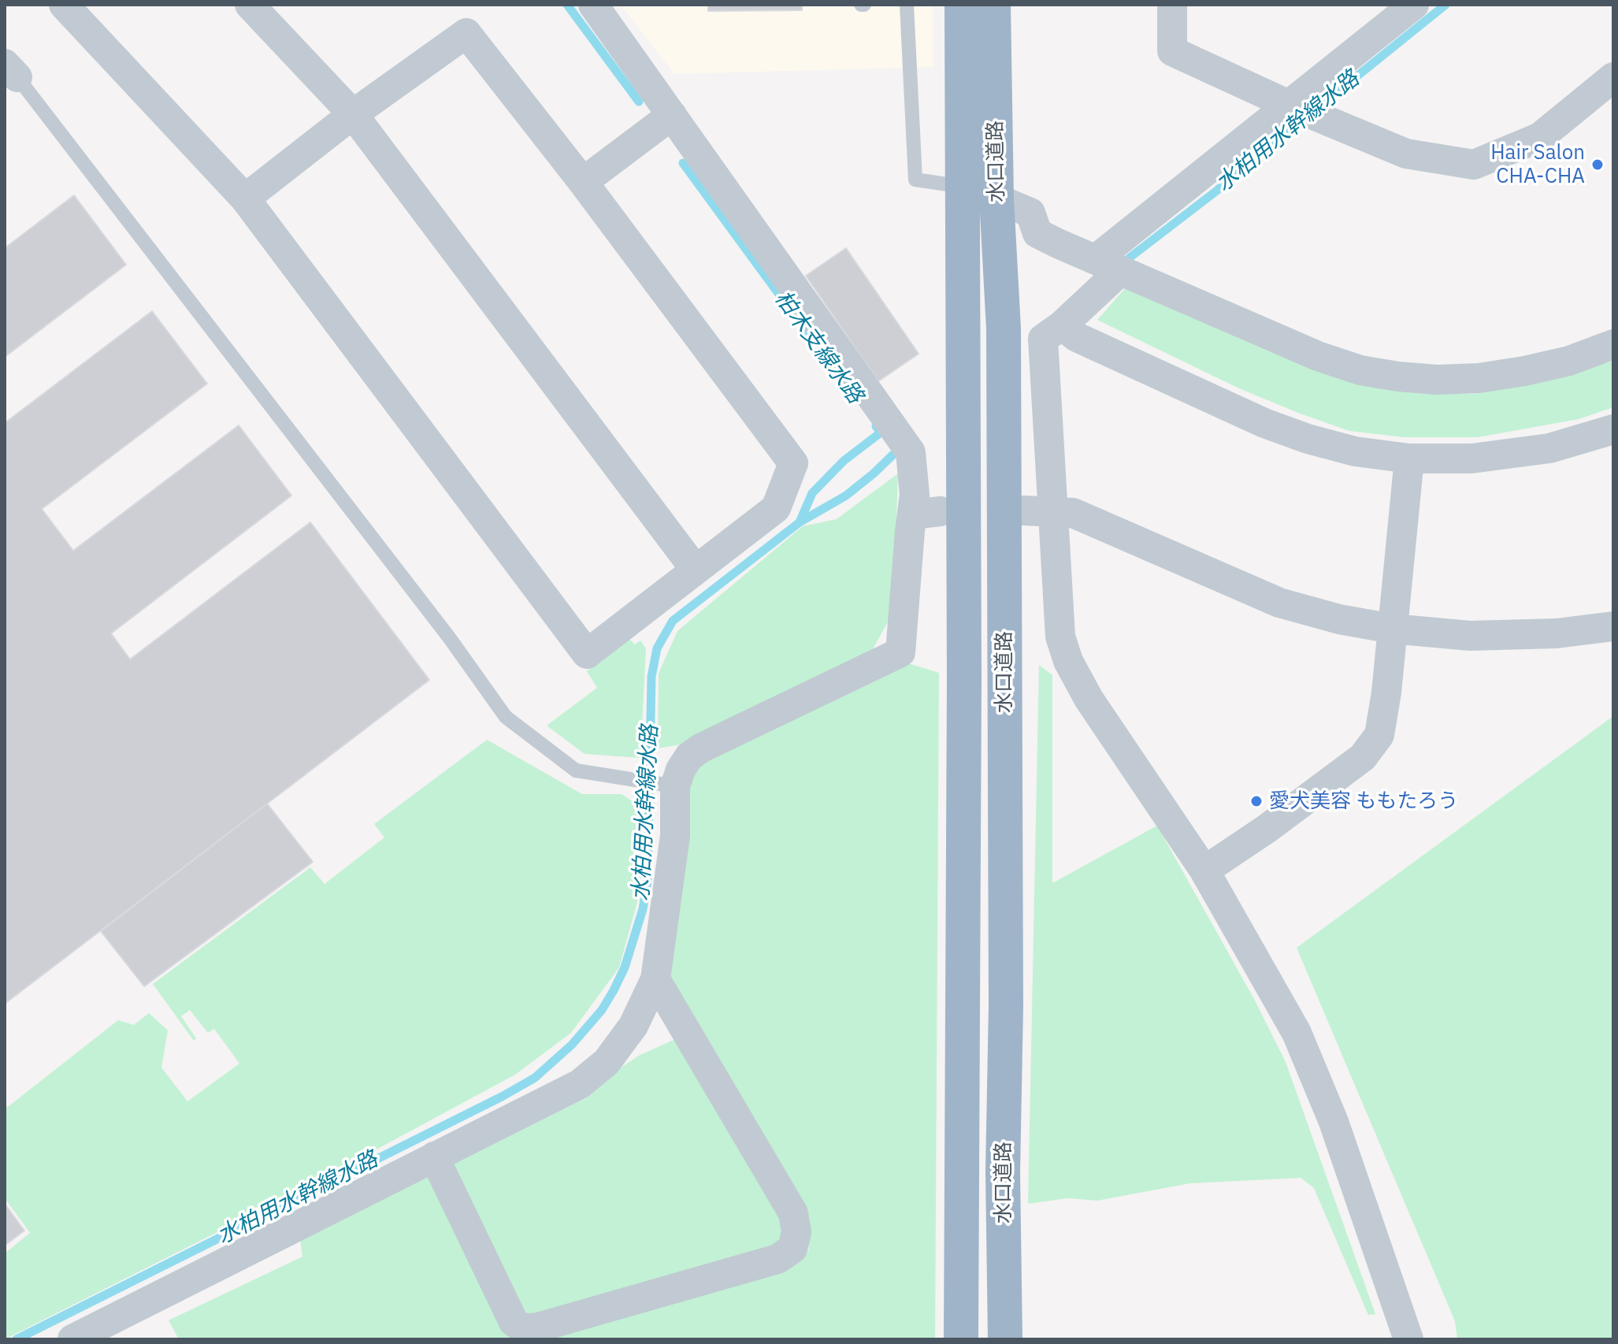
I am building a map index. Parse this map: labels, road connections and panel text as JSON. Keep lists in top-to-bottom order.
{
  "streets": {
    "highway": ["水口道路"]
  },
  "water": ["水柏用水幹線水路", "柏木支線水路"],
  "places": ["Hair Salon CHA-CHA", "愛犬美容 ももたろう"]
}
